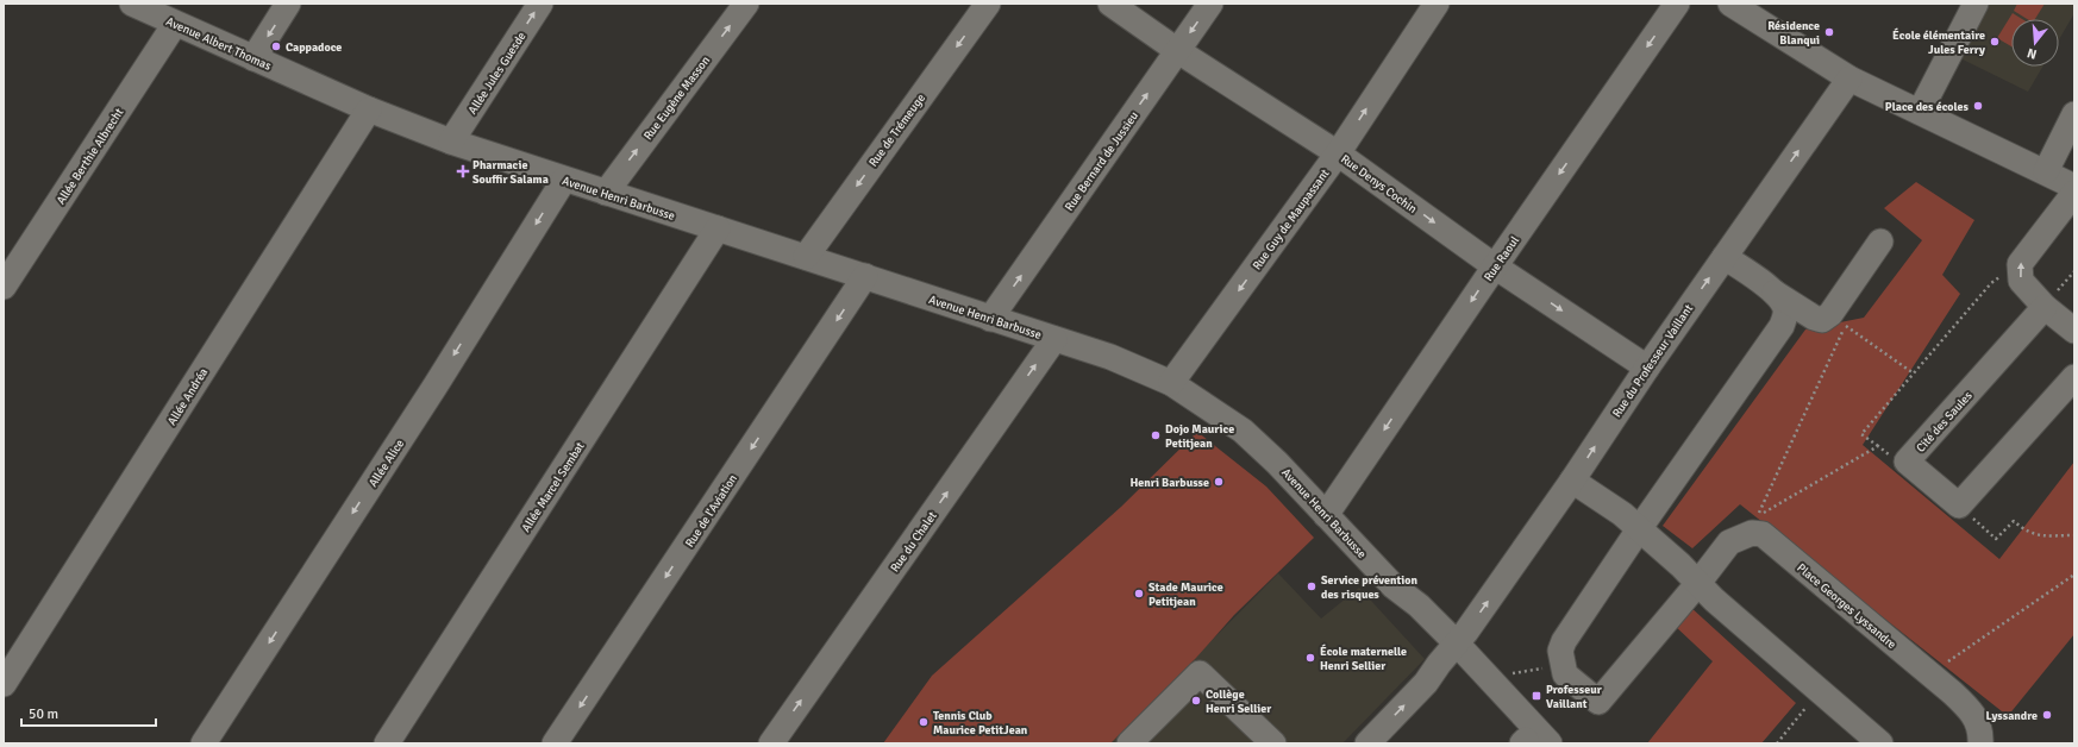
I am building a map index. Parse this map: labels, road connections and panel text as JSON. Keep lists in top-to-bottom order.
{
  "streets": {
    "street": [
      "Avenue Albert Thomas",
      "Allée Jules Guesde",
      "Rue Eugène Masson",
      "Rue de Trémeuge",
      "Allée Berthie Albrecht",
      "Rue Bernard de Jussieu",
      "Rue Denys Cochin",
      "Avenue Henri Barbusse",
      "Rue Guy de Maupassant",
      "Rue Raoul",
      "Rue du Professeur Vaillant",
      "Allée Andréa",
      "Cité des Saules",
      "Allée Alice",
      "Allée Marcel Sembat",
      "Rue de l'Aviation",
      "Rue du Chalet",
      "Place Georges Lyssandre"
    ]
  },
  "crossings": [
    ["Avenue Albert Thomas", "Allée Berthie Albrecht"],
    ["Avenue Albert Thomas", "Avenue Henri Barbusse"],
    ["Avenue Albert Thomas", "Allée Andréa"],
    ["Allée Jules Guesde", "Avenue Henri Barbusse"],
    ["Rue Eugène Masson", "Avenue Henri Barbusse"],
    ["Rue de Trémeuge", "Avenue Henri Barbusse"],
    ["Rue Bernard de Jussieu", "Rue Denys Cochin"],
    ["Rue Bernard de Jussieu", "Avenue Henri Barbusse"],
    ["Rue Denys Cochin", "Rue Guy de Maupassant"],
    ["Rue Denys Cochin", "Rue Raoul"],
    ["Rue Denys Cochin", "Rue du Professeur Vaillant"],
    ["Avenue Henri Barbusse", "Rue Guy de Maupassant"],
    ["Avenue Henri Barbusse", "Rue Raoul"],
    ["Avenue Henri Barbusse", "Rue du Professeur Vaillant"],
    ["Avenue Henri Barbusse", "Allée Andréa"],
    ["Avenue Henri Barbusse", "Allée Alice"],
    ["Avenue Henri Barbusse", "Allée Marcel Sembat"],
    ["Avenue Henri Barbusse", "Rue de l'Aviation"],
    ["Avenue Henri Barbusse", "Rue du Chalet"]
  ],
  "one_way": [
    "Allée Jules Guesde",
    "Rue Eugène Masson",
    "Rue de Trémeuge",
    "Rue Denys Cochin",
    "Rue Raoul",
    "Allée Alice",
    "Rue de l'Aviation",
    "Rue du Chalet"
  ],
  "places": {
    "other": [
      "Résidence Blanqui",
      "École élémentaire Jules Ferry",
      "Cappadoce",
      "Place des écoles",
      "Dojo Maurice Petitjean",
      "Henri Barbusse",
      "Service prévention des risques",
      "Stade Maurice Petitjean",
      "École maternelle Henri Sellier",
      "Collège Henri Sellier",
      "Lyssandre",
      "Tennis Club Maurice PetitJean"
    ],
    "health": ["Pharmacie Souffir Salama"],
    "transit": ["Professeur Vaillant"]
  },
  "scale_bar": "50 m",
  "north": "bottom"
}
